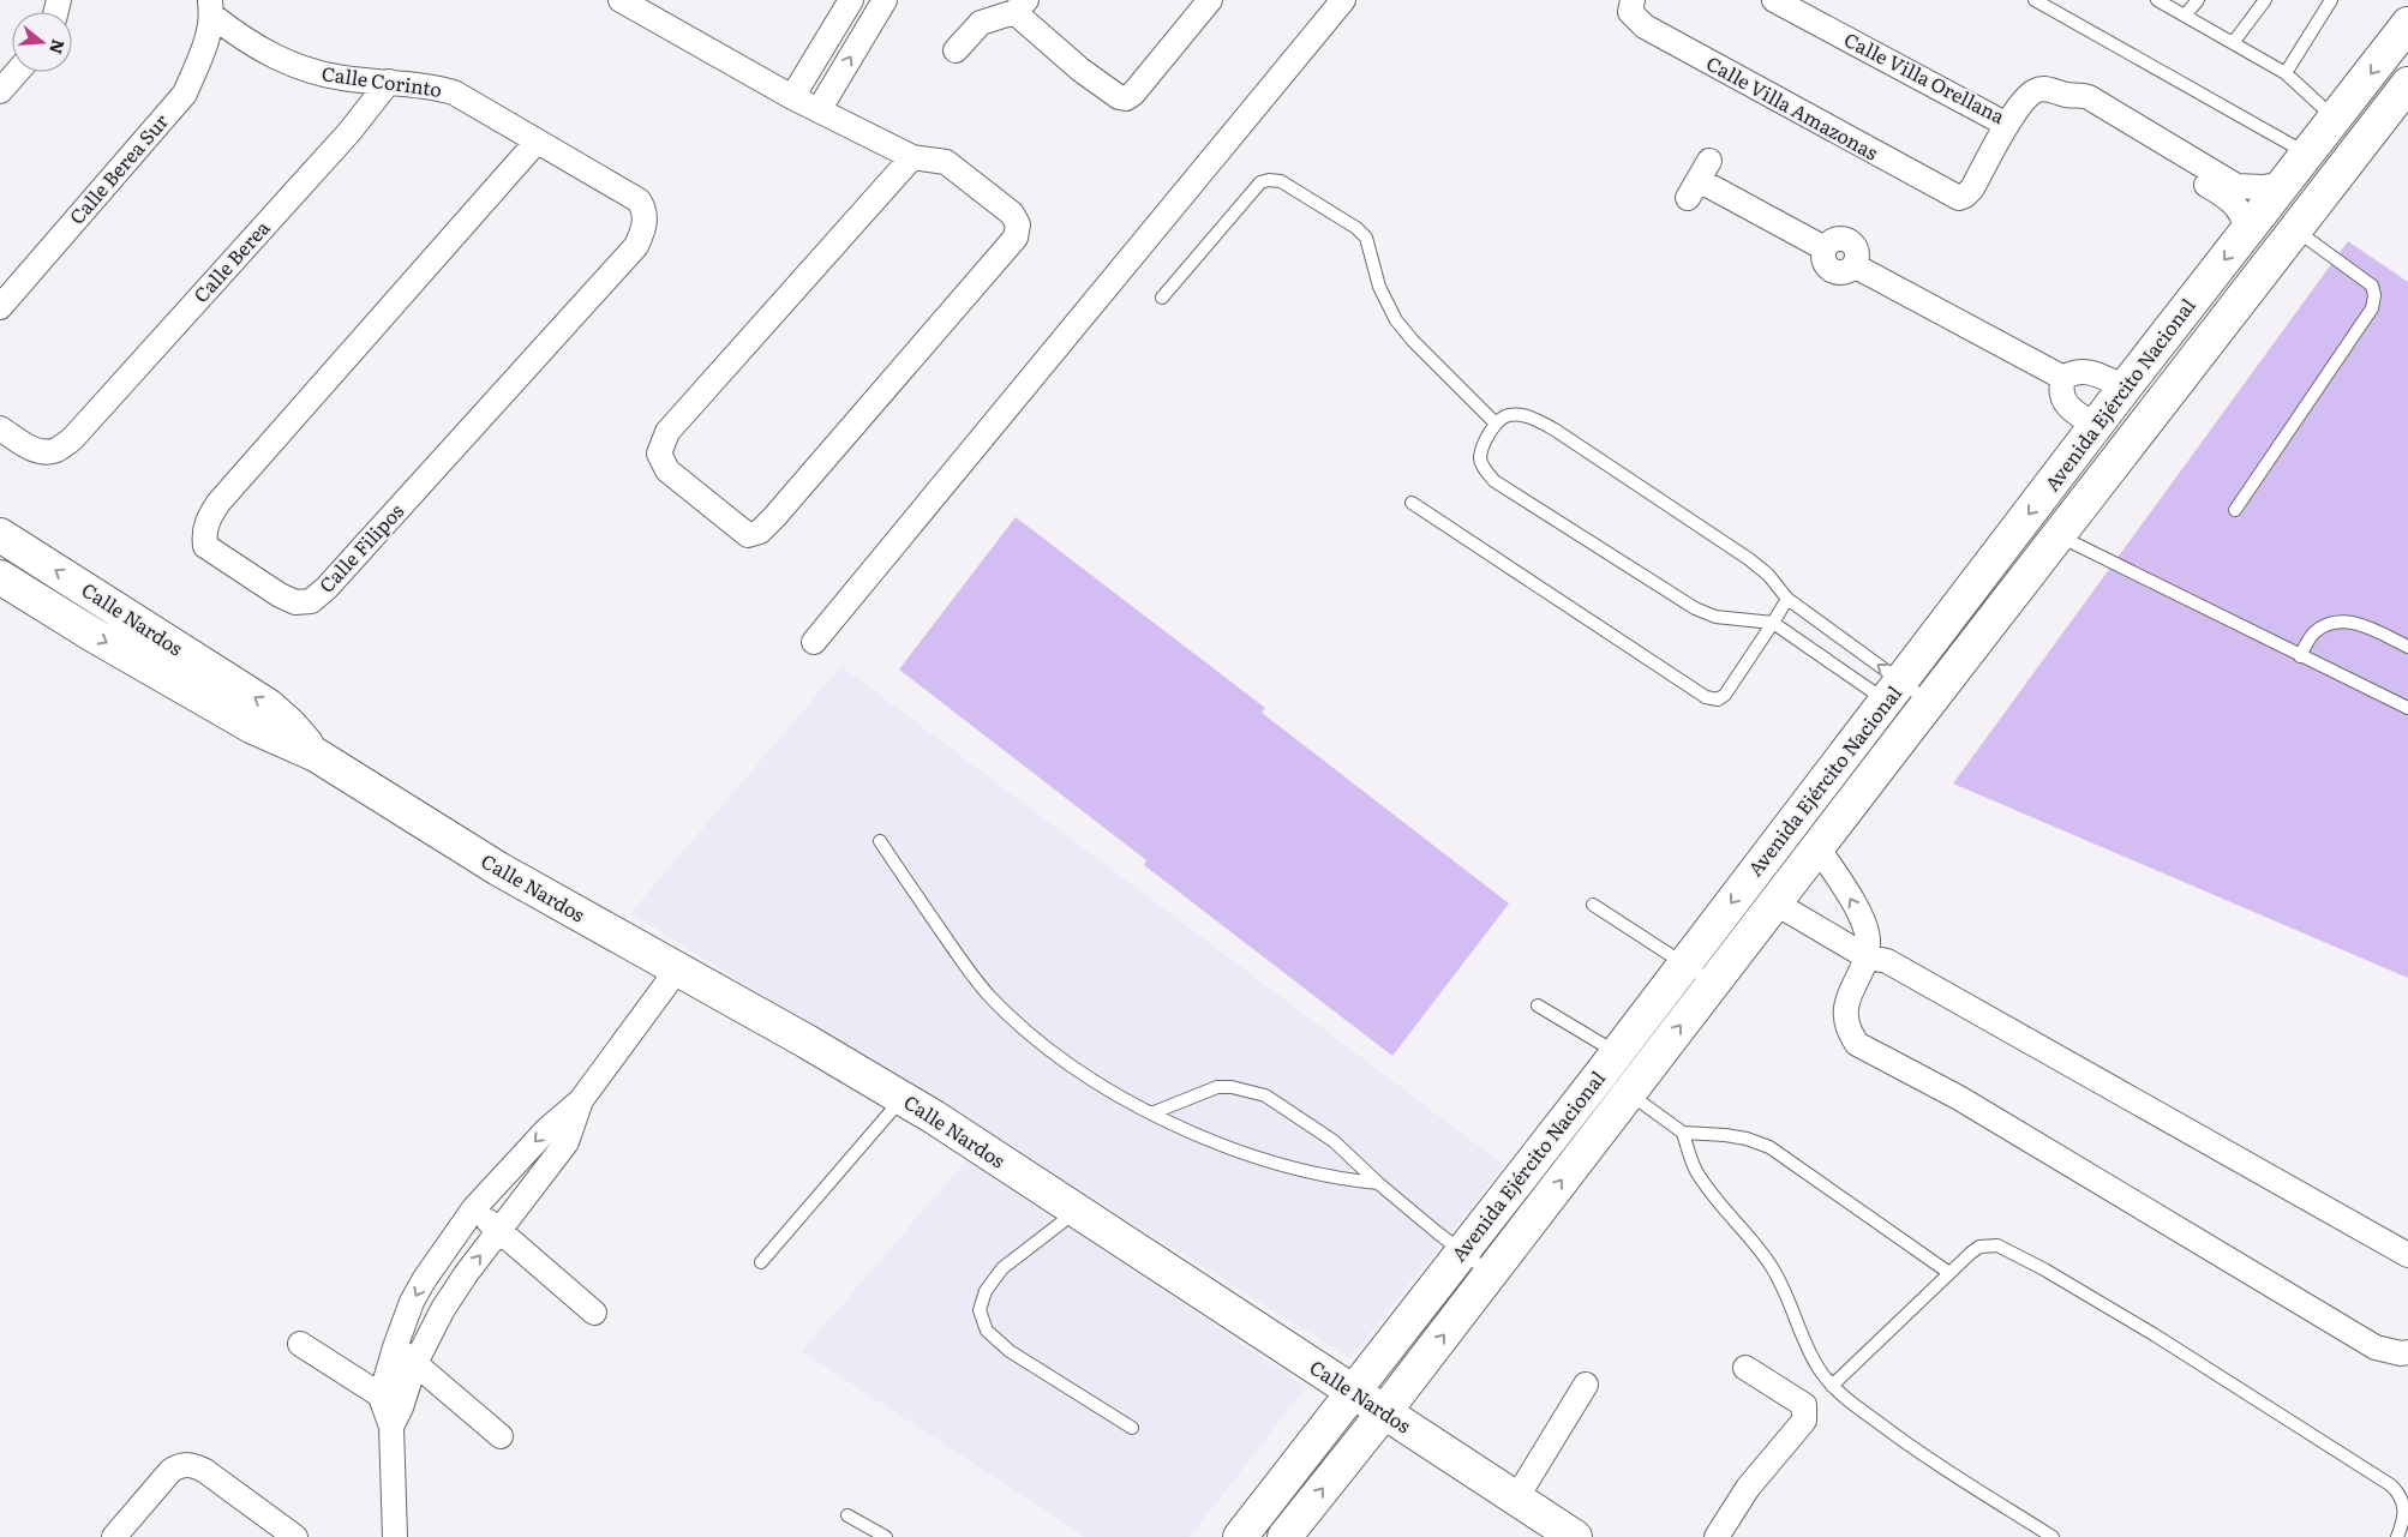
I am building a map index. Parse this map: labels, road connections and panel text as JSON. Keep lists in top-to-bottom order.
{
  "streets": {
    "main road": ["Avenida Ejército Nacional", "Calle Nardos"],
    "street": [
      "Calle Villa Orellana",
      "Calle Corinto",
      "Calle Villa Amazonas",
      "Calle Berea Sur",
      "Calle Berea",
      "Calle Filipos"
    ]
  },
  "crossings": [
    ["Calle Villa Orellana", "Calle Villa Amazonas"],
    ["Calle Villa Orellana", "Avenida Ejército Nacional"],
    ["Calle Corinto", "Calle Berea Sur"],
    ["Calle Corinto", "Calle Berea"],
    ["Calle Corinto", "Calle Filipos"],
    ["Avenida Ejército Nacional", "Calle Nardos"]
  ],
  "north": "right"
}
